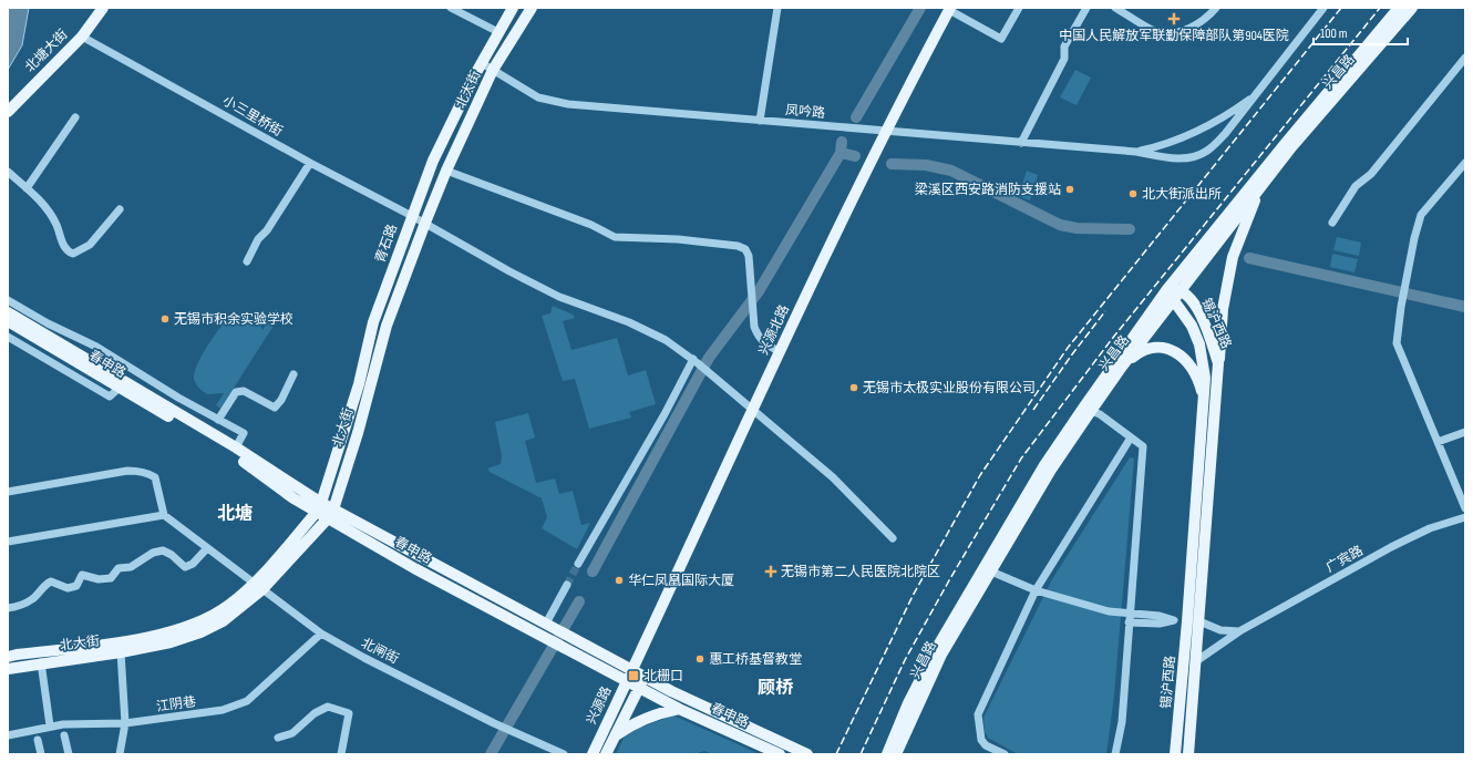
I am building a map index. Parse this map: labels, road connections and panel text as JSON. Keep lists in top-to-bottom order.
{
  "streets": {
    "main road": [
      "北塘大街",
      "兴昌路",
      "北大街",
      "青石路",
      "锡沪西路",
      "兴源北路",
      "春申路",
      "兴源路"
    ],
    "street": [
      "凤吟路",
      "小三里桥街",
      "广宾路",
      "北闸街",
      "江阴巷"
    ]
  },
  "crossings": [
    ["北塘大街", "小三里桥街"],
    ["兴昌路", "锡沪西路"],
    ["北大街", "凤吟路"],
    ["北大街", "小三里桥街"],
    ["北大街", "青石路"],
    ["北大街", "春申路"],
    ["北大街", "北闸街"],
    ["凤吟路", "青石路"],
    ["凤吟路", "兴源北路"],
    ["小三里桥街", "青石路"],
    ["小三里桥街", "兴源北路"],
    ["青石路", "春申路"],
    ["锡沪西路", "广宾路"],
    ["兴源北路", "春申路"],
    ["兴源北路", "兴源路"],
    ["春申路", "兴源路"],
    ["北闸街", "江阴巷"]
  ],
  "districts": ["北塘", "顾桥"],
  "places": {
    "health": ["中国人民解放军联勤保障部队第904医院", "无锡市第二人民医院北院区"],
    "other": [
      "梁溪区西安路消防支援站",
      "北大街派出所",
      "无锡市积余实验学校",
      "无锡市太极实业股份有限公司",
      "华仁凤凰国际大厦",
      "惠工桥基督教堂"
    ],
    "transit": ["北栅口"]
  },
  "scale_bar": "100 m"
}
